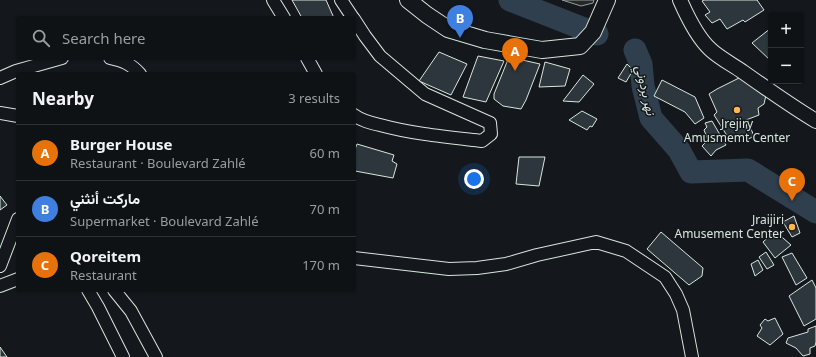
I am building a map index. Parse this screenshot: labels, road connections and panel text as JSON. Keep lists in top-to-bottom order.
{
  "water": ["نهر بردوني"],
  "places": ["Jrejiry Amusmemt Center", "Jraijiri Amusement Center"],
  "page": {
    "pins": ["B", "A", "C"],
    "map_buttons": ["+", "−"],
    "search": "Search here",
    "heading": ["Nearby", "3 results"],
    "list": [
      {
        "mark": "A",
        "name": "Burger House",
        "note": "Restaurant · Boulevard Zahlé",
        "value": "60 m"
      },
      {
        "mark": "B",
        "name": "ماركت أنثني",
        "note": "Supermarket · Boulevard Zahlé",
        "value": "70 m"
      },
      {
        "mark": "C",
        "name": "Qoreitem",
        "note": "Restaurant",
        "value": "170 m"
      }
    ]
  }
}
